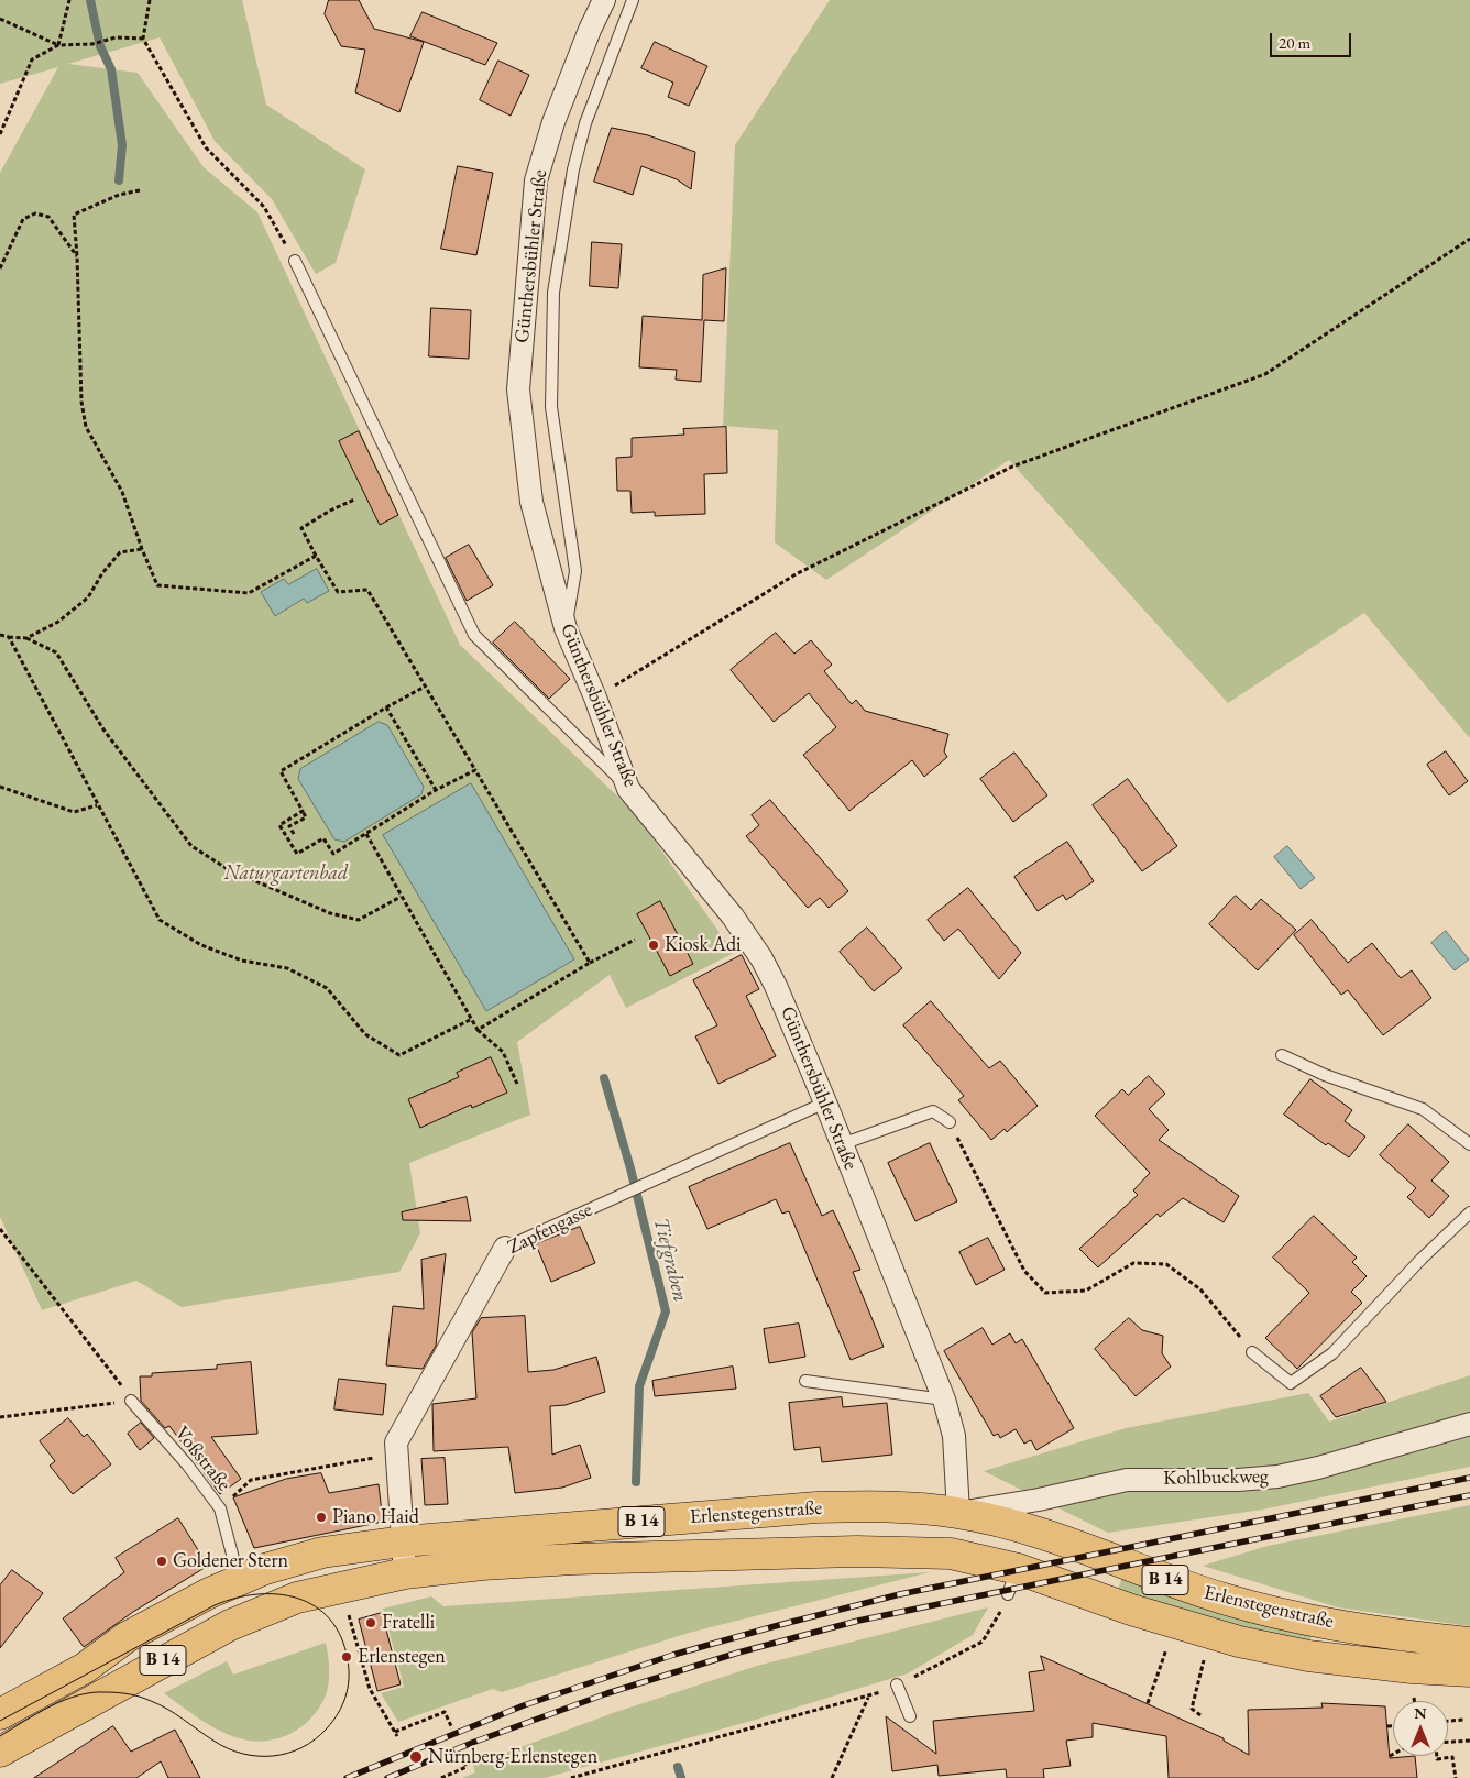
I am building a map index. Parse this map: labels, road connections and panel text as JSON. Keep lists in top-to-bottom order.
{
  "streets": {
    "main road": ["Erlenstegenstraße", "B 14"],
    "street": ["Günthersbühler Straße", "Zapfengasse", "Kohlbuckweg"],
    "lane": ["Voßstraße"]
  },
  "crossings": [
    ["Günthersbühler Straße", "Zapfengasse"],
    ["Günthersbühler Straße", "Kohlbuckweg"],
    ["Günthersbühler Straße", "Erlenstegenstraße"],
    ["Zapfengasse", "Erlenstegenstraße"],
    ["Voßstraße", "Erlenstegenstraße"],
    ["Kohlbuckweg", "Erlenstegenstraße"]
  ],
  "water": ["Tiefgraben"],
  "parks": ["Naturgartenbad"],
  "places": [
    "Kiosk Adi",
    "Piano Haid",
    "Goldener Stern",
    "Fratelli",
    "Erlenstegen",
    "Nürnberg-Erlenstegen"
  ],
  "scale_bar": "20 m",
  "north": "top"
}
